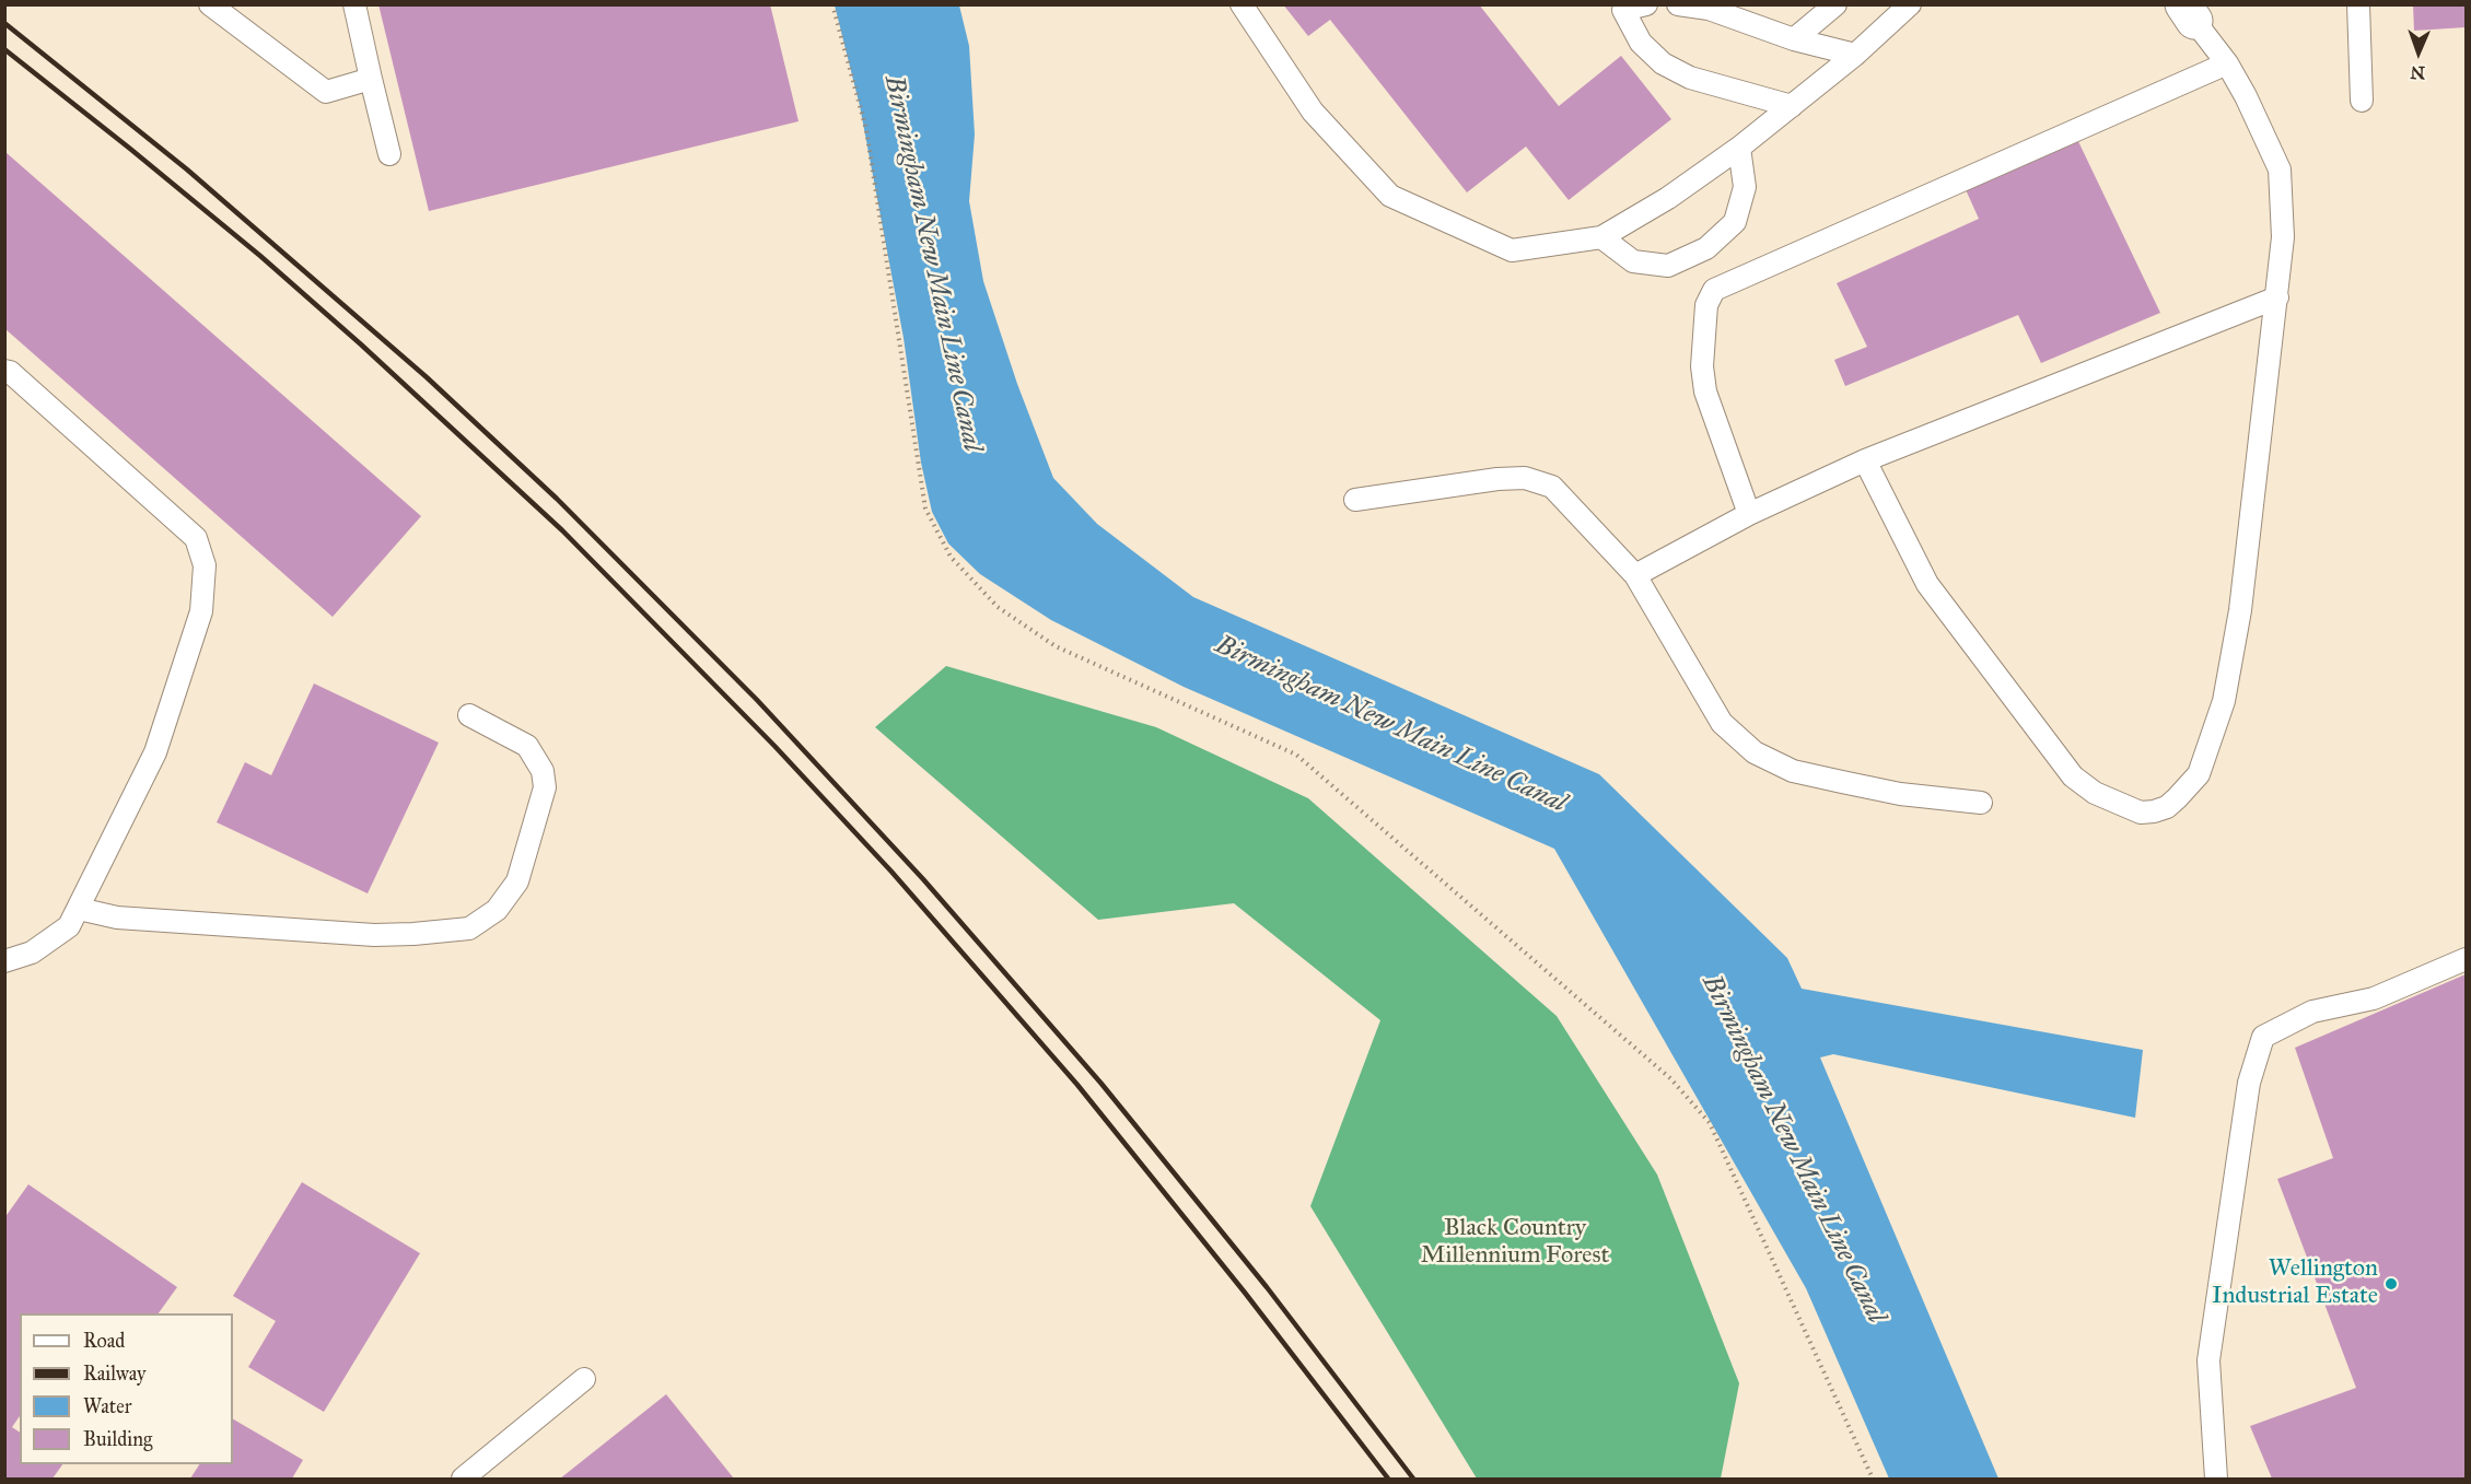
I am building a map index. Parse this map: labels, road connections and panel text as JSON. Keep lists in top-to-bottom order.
{
  "water": ["Birmingham New Main Line Canal"],
  "parks": ["Black Country Millennium Forest"],
  "places": ["Wellington Industrial Estate"],
  "legend": [
    "Road",
    "Railway",
    "Water",
    "Building"
  ],
  "north": "bottom"
}
